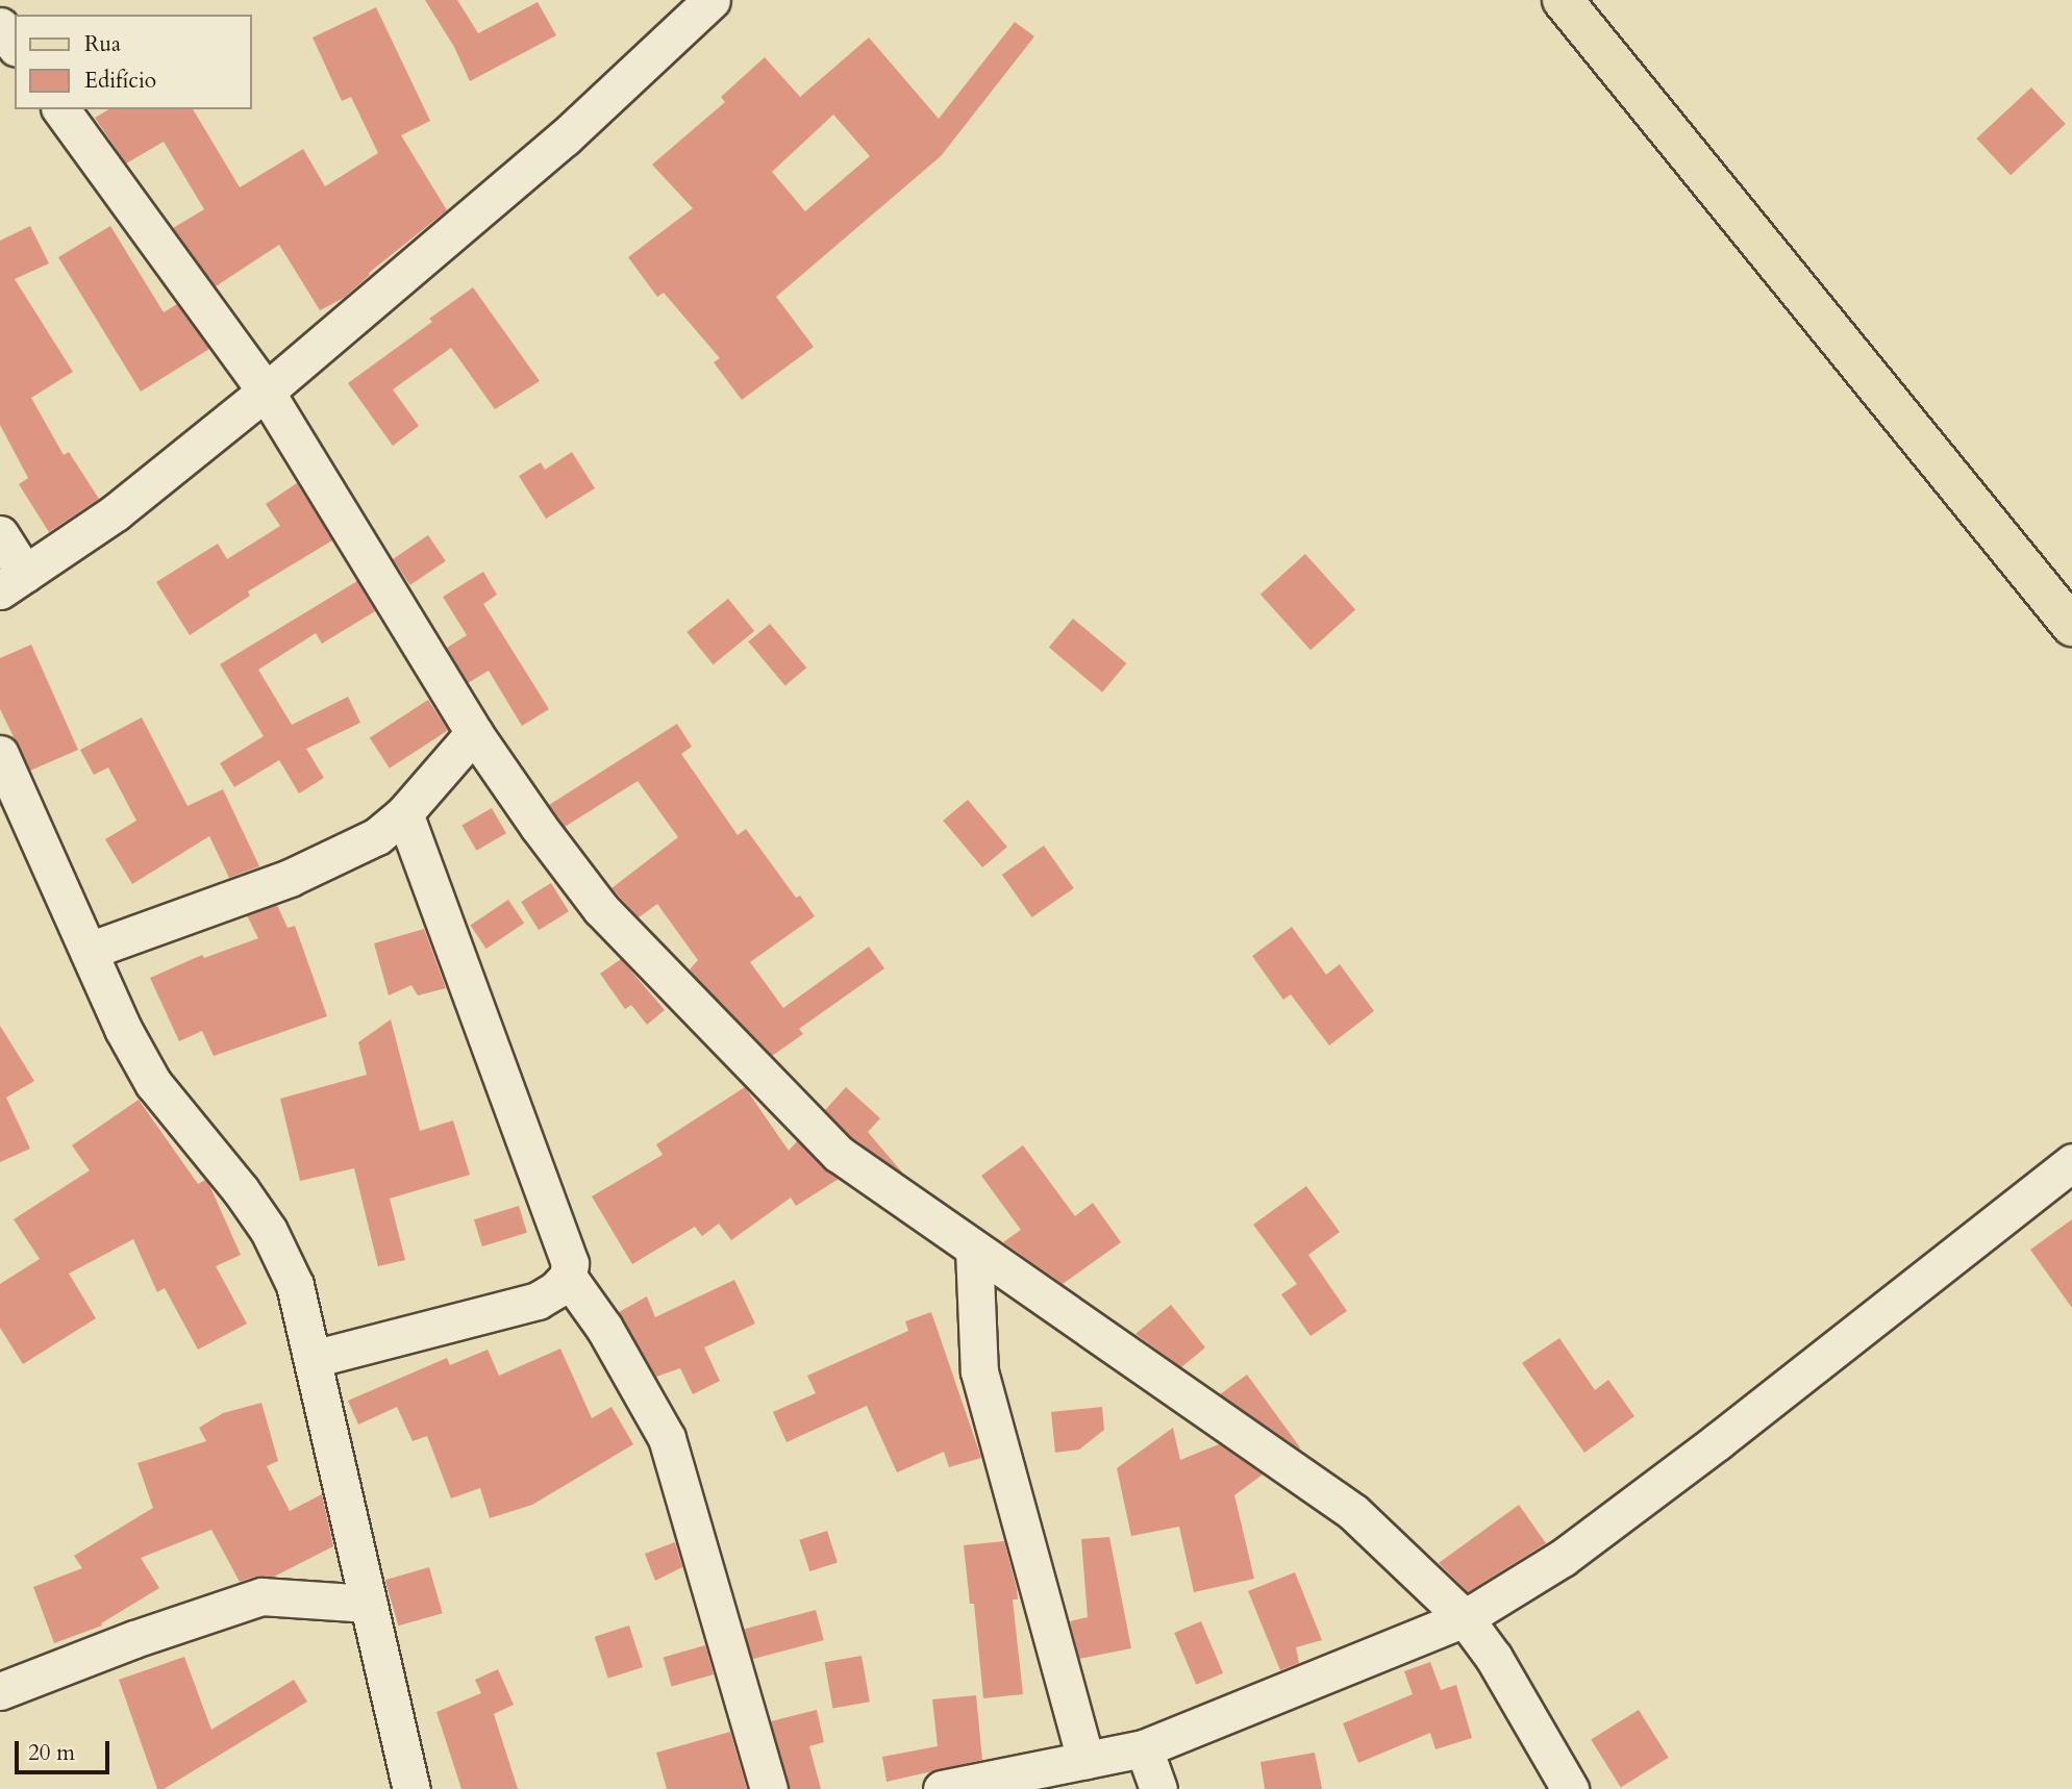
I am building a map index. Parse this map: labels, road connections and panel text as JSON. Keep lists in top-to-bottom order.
{
  "legend": ["Rua", "Edifício"],
  "scale_bar": "20 m"
}
